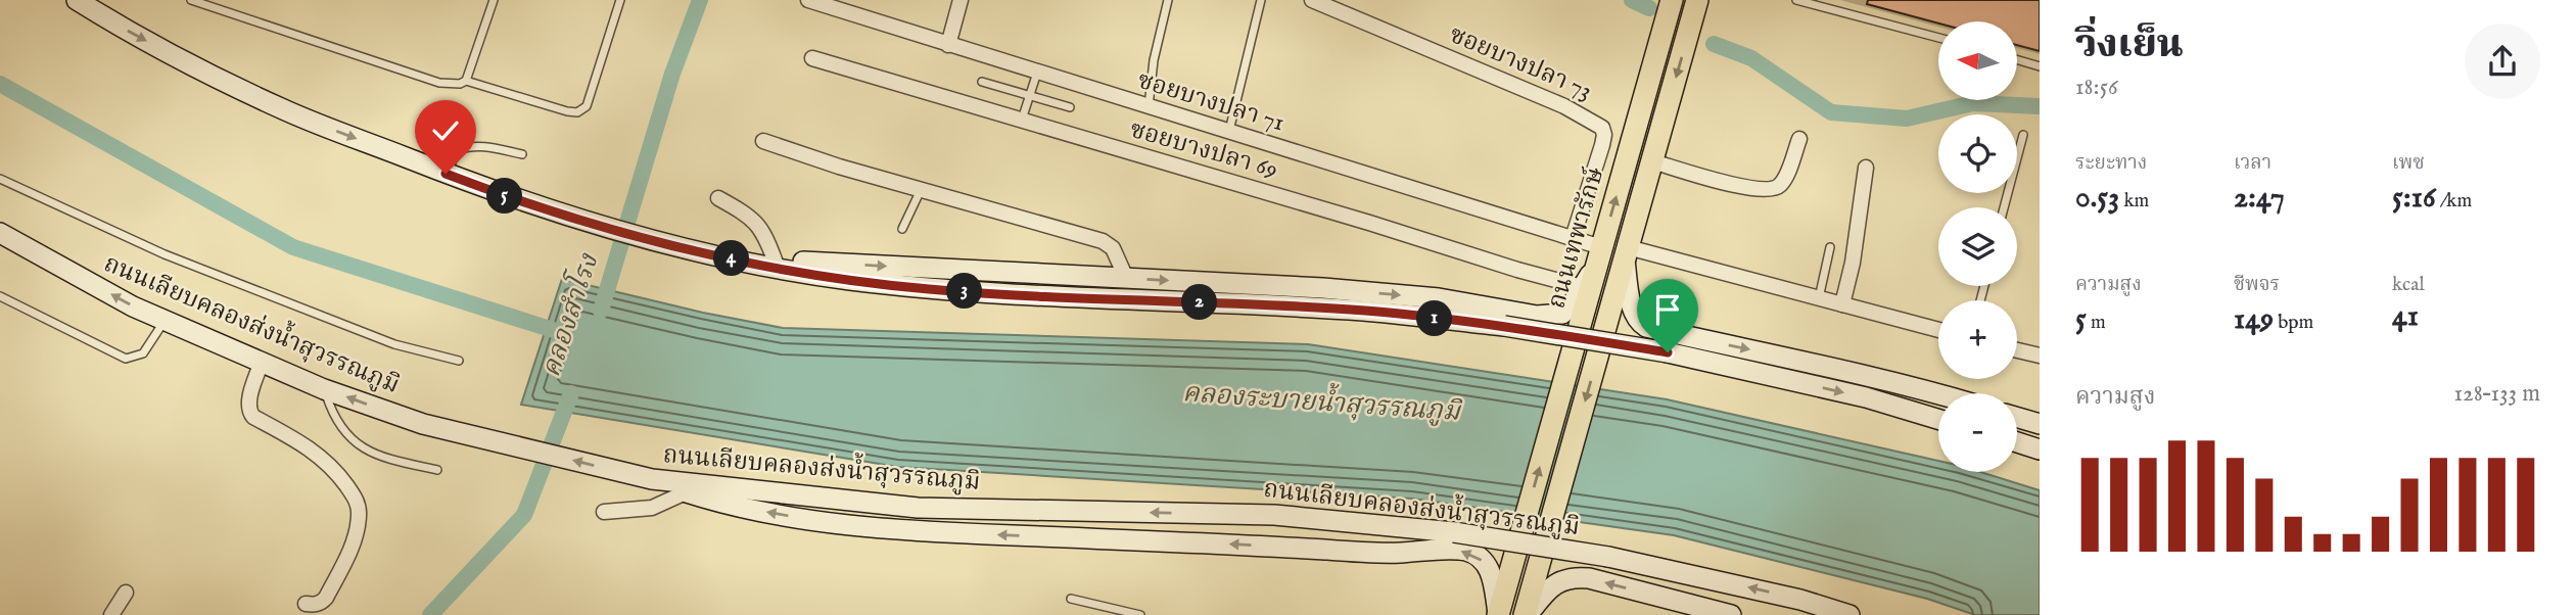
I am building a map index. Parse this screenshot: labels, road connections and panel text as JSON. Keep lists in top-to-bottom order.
{
  "streets": {
    "main road": ["ถนนเทพารักษ์", "ถนนเลียบคลองส่งน้ำสุวรรณภูมิ"],
    "street": ["ซอยบางปลา 73", "ซอยบางปลา 71", "ซอยบางปลา 69"]
  },
  "crossings": [
    ["ซอยบางปลา 73", "ซอยบางปลา 71"],
    ["ซอยบางปลา 71", "ถนนเทพารักษ์"]
  ],
  "water": ["คลองสำโรง", "คลองระบายน้ำสุวรรณภูมิ"],
  "north": "left",
  "page": {
    "heading": ["วิ่งเย็น", "18:56"],
    "map_buttons": ["+", "−"],
    "stats": [
      ["ระยะทาง", "0.53 km"],
      ["เวลา", "2:47"],
      ["เพซ", "5:16 /km"],
      ["ความสูง", "5 m"],
      ["ชีพจร", "149 bpm"],
      ["kcal", "41"]
    ],
    "pins": [
      "5",
      "4",
      "3",
      "2",
      "1"
    ],
    "chart": ["ความสูง", "128–133 m"]
  }
}
